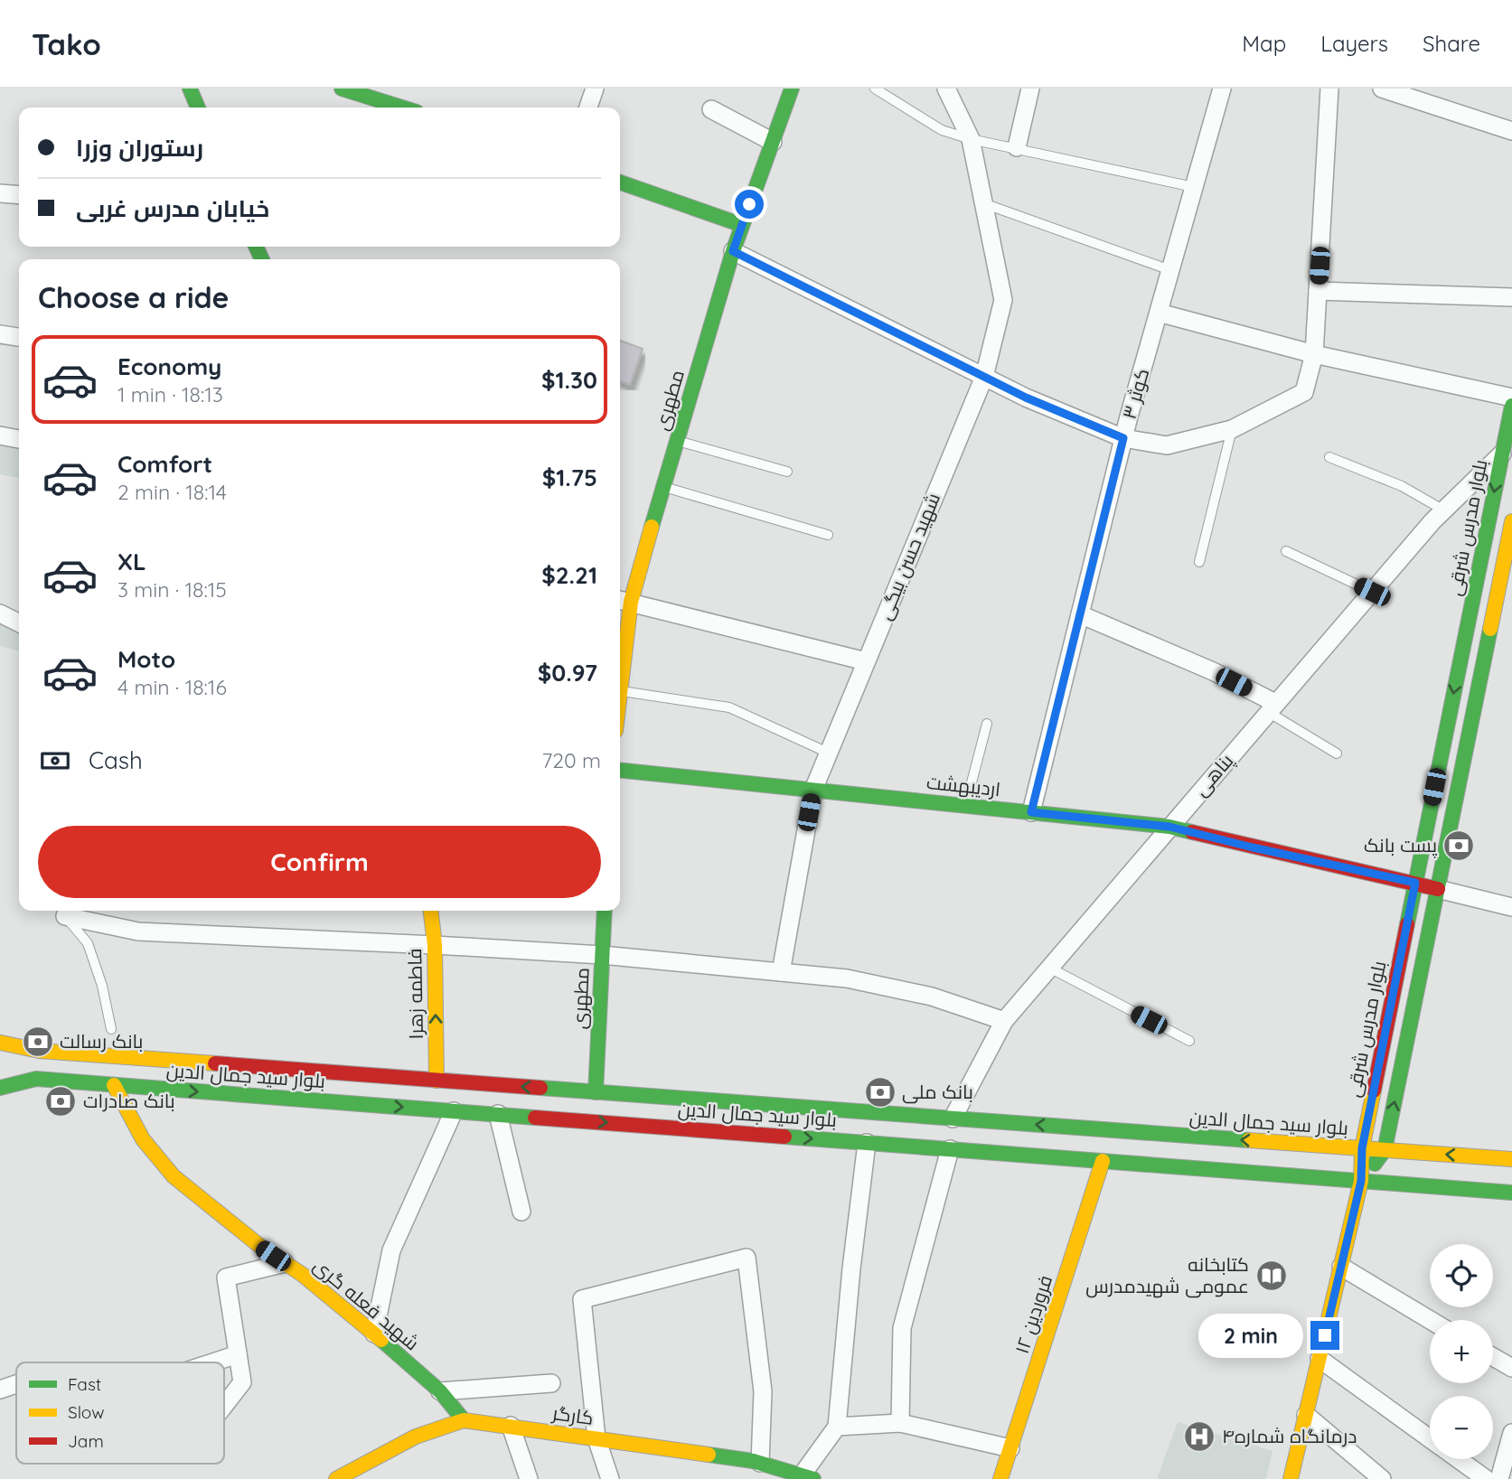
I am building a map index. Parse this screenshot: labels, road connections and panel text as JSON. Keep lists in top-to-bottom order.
{
  "streets": {
    "main road": [
      "مطهری",
      "بلوار مدرس شرقی",
      "اردیبهشت",
      "فاطمه زهرا",
      "بلوار سید جمال الدین",
      "شهید فعله گری",
      "۱۲ فروردین",
      "کارگر"
    ],
    "street": ["کوثر ۳", "شهید حسن بیگی", "پناهی"]
  },
  "crossings": [
    ["کوثر ۳", "اردیبهشت"],
    ["مطهری", "بلوار سید جمال الدین"],
    ["بلوار مدرس شرقی", "پناهی"],
    ["بلوار مدرس شرقی", "اردیبهشت"],
    ["بلوار مدرس شرقی", "بلوار سید جمال الدین"],
    ["شهید حسن بیگی", "اردیبهشت"],
    ["پناهی", "اردیبهشت"],
    ["پناهی", "بلوار سید جمال الدین"],
    ["فاطمه زهرا", "بلوار سید جمال الدین"],
    ["بلوار سید جمال الدین", "شهید فعله گری"],
    ["بلوار سید جمال الدین", "۱۲ فروردین"],
    ["شهید فعله گری", "کارگر"]
  ],
  "one_way": ["فاطمه زهرا"],
  "places": {
    "bank": [
      "پست بانک",
      "بانک رسالت",
      "بانک ملی",
      "بانک صادرات"
    ],
    "library": ["کتابخانه عمومی شهیدمدرس"],
    "hospital": ["درمانگاه شماره۴"]
  },
  "legend": ["Fast", "Slow", "Jam"],
  "page": {
    "header": "Tako",
    "nav": ["Map", "Layers", "Share"],
    "banner": ["رستوران وزرا", "خیابان مدرس غربی"],
    "heading": "Choose a ride",
    "list": [
      {
        "name": "Economy",
        "note": "1 min · 18:13",
        "value": "$1.30"
      },
      {
        "name": "Comfort",
        "note": "2 min · 18:14",
        "value": "$1.75"
      },
      {
        "name": "XL",
        "note": "3 min · 18:15",
        "value": "$2.21"
      },
      {
        "name": "Moto",
        "note": "4 min · 18:16",
        "value": "$0.97"
      }
    ],
    "pay": ["Cash", "720 m"],
    "buttons": "Confirm",
    "map_buttons": ["+", "−"],
    "bubble": "2 min"
  }
}
